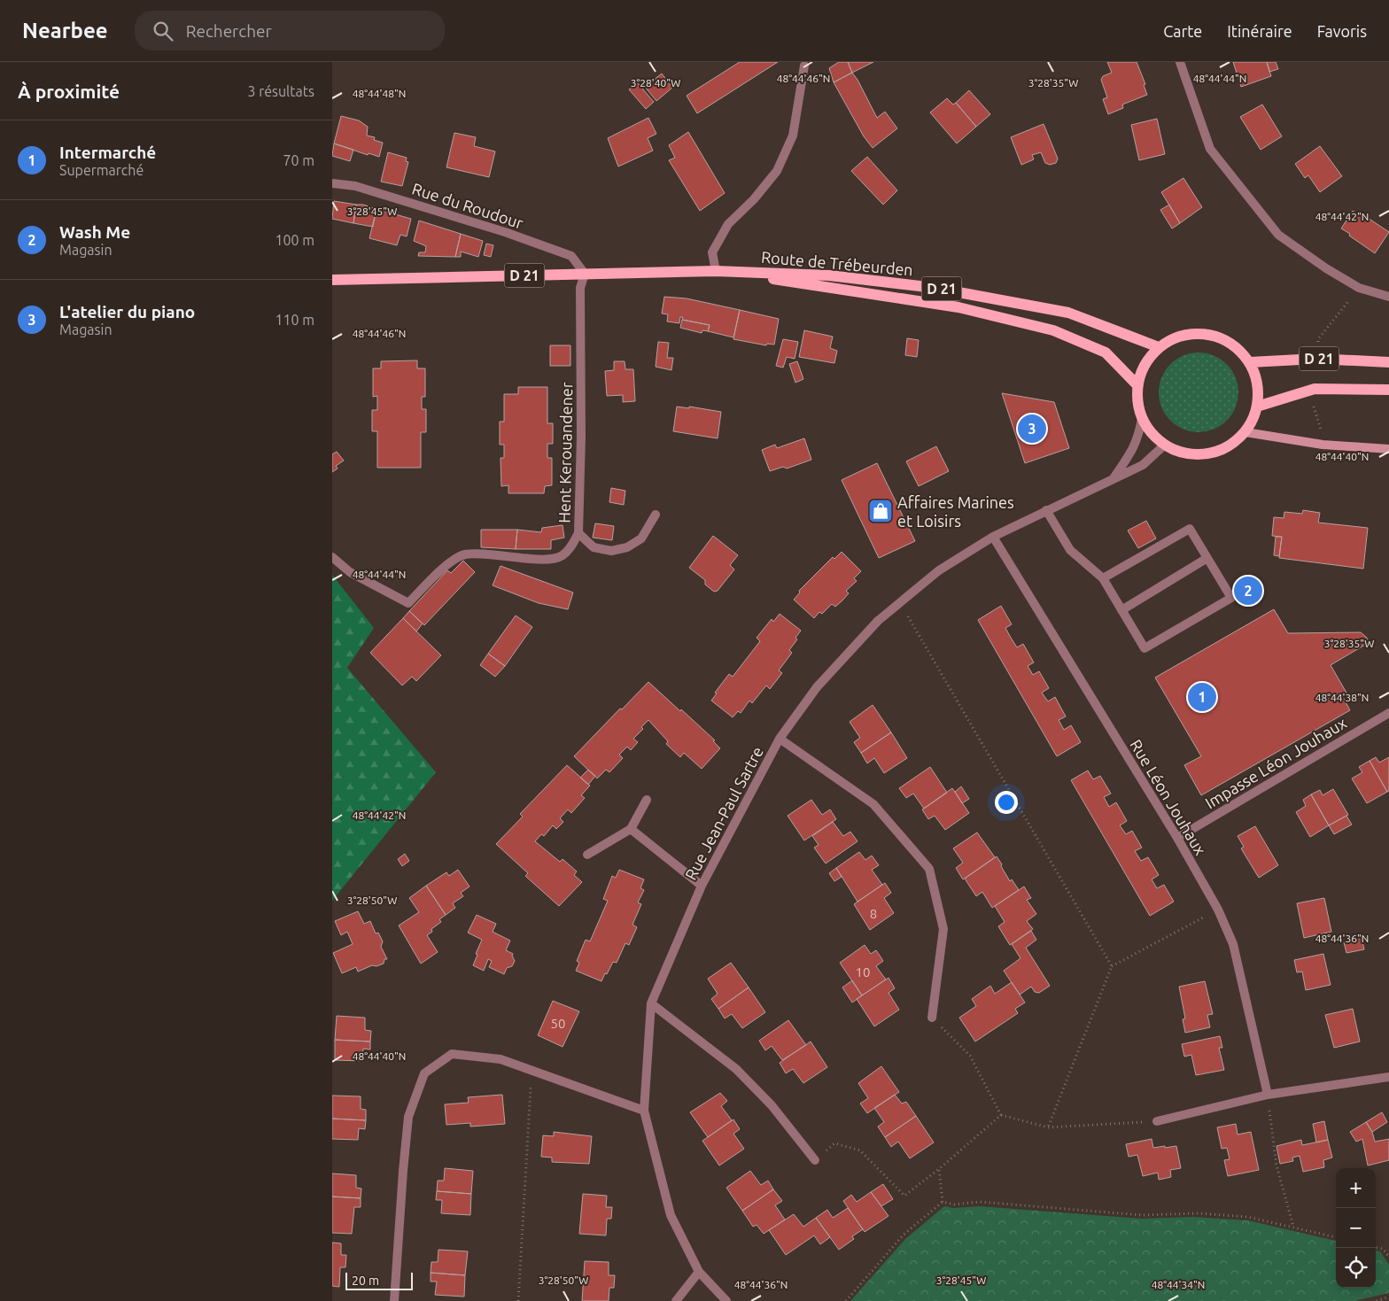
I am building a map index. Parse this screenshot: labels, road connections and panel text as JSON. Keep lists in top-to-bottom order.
{
  "streets": {
    "main road": ["Route de Trébeurden", "D 21"],
    "street": [
      "Rue du Roudour",
      "Hent Kerouandener",
      "Impasse Léon Jouhaux",
      "Rue Léon Jouhaux",
      "Rue Jean-Paul Sartre"
    ]
  },
  "crossings": [
    ["Rue du Roudour", "Route de Trébeurden"],
    ["Rue du Roudour", "Hent Kerouandener"],
    ["Route de Trébeurden", "D 21"],
    ["Route de Trébeurden", "Hent Kerouandener"],
    ["Route de Trébeurden", "Rue Jean-Paul Sartre"],
    ["D 21", "Rue Jean-Paul Sartre"],
    ["Impasse Léon Jouhaux", "Rue Léon Jouhaux"],
    ["Rue Léon Jouhaux", "Rue Jean-Paul Sartre"]
  ],
  "places": {
    "shop": ["Affaires Marines et Loisirs"]
  },
  "house_numbers": ["8", "10", "50"],
  "scale_bar": "20 m",
  "page": {
    "header": "Nearbee",
    "search": "Rechercher",
    "nav": ["Carte", "Itinéraire", "Favoris"],
    "heading": ["À proximité", "3 résultats"],
    "list": [
      {
        "mark": "1",
        "name": "Intermarché",
        "note": "Supermarché",
        "value": "70 m"
      },
      {
        "mark": "2",
        "name": "Wash Me",
        "note": "Magasin",
        "value": "100 m"
      },
      {
        "mark": "3",
        "name": "L'atelier du piano",
        "note": "Magasin",
        "value": "110 m"
      }
    ],
    "pins": ["3", "2", "1"],
    "map_buttons": ["+", "−"],
    "scale": "20 m"
  },
  "coordinates": [
    "48°44'46\"N",
    "48°44'44\"N",
    "3°28'40\"W",
    "3°28'35\"W",
    "48°44'48\"N",
    "3°28'45\"W",
    "48°44'42\"N",
    "48°44'40\"N",
    "48°44'38\"N",
    "3°28'50\"W",
    "48°44'36\"N",
    "48°44'34\"N"
  ]
}
